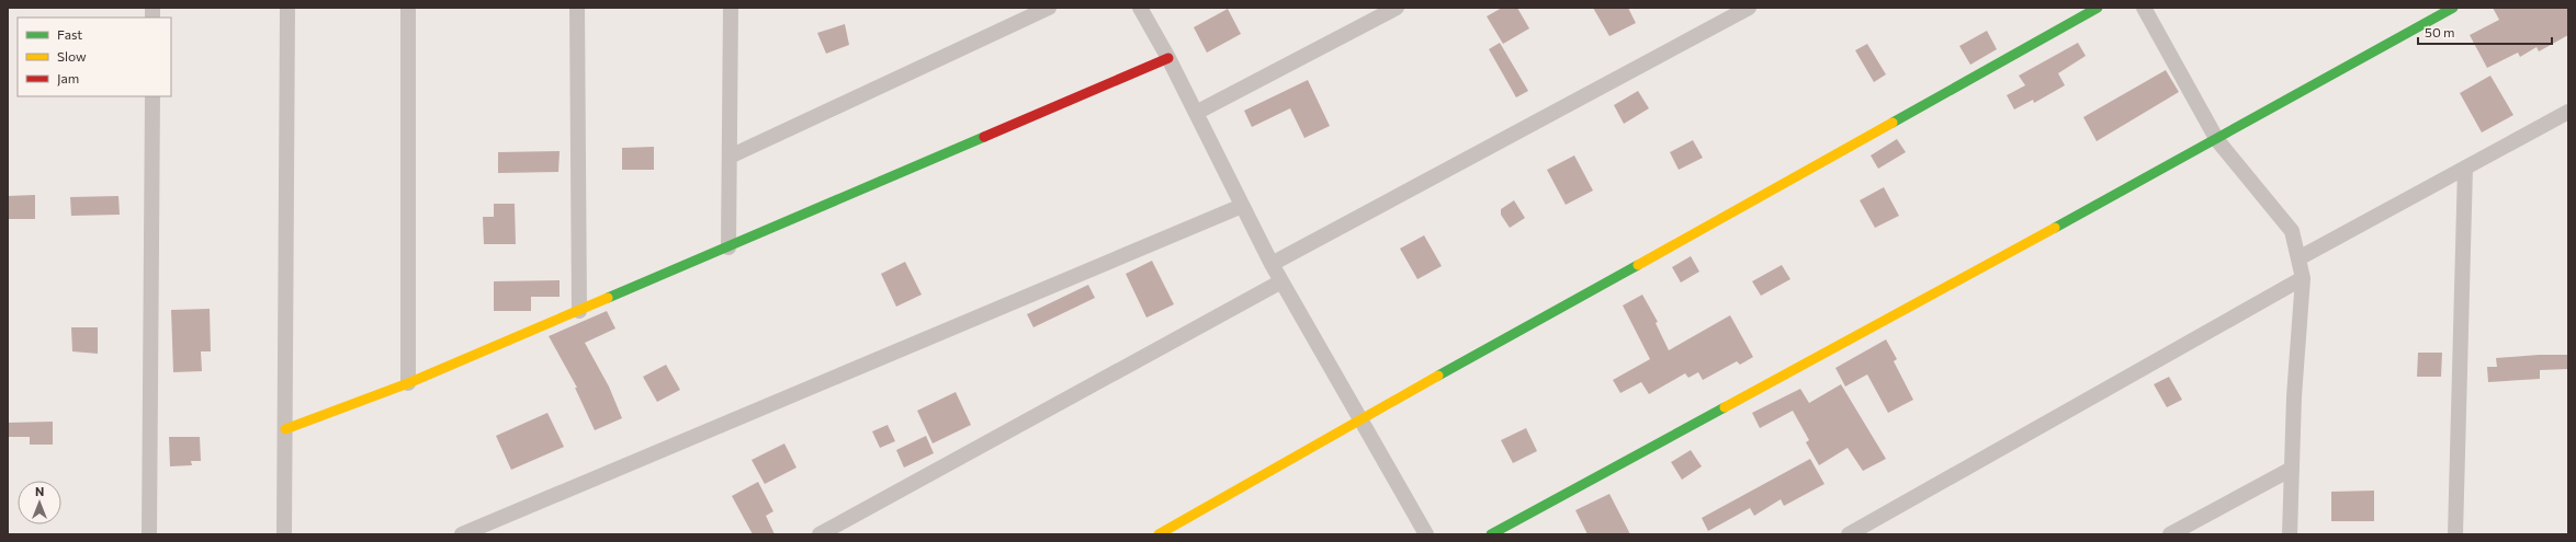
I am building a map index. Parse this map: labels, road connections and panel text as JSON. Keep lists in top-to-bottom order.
{
  "legend": ["Fast", "Slow", "Jam"],
  "scale_bar": "50 m",
  "north": "top"
}
